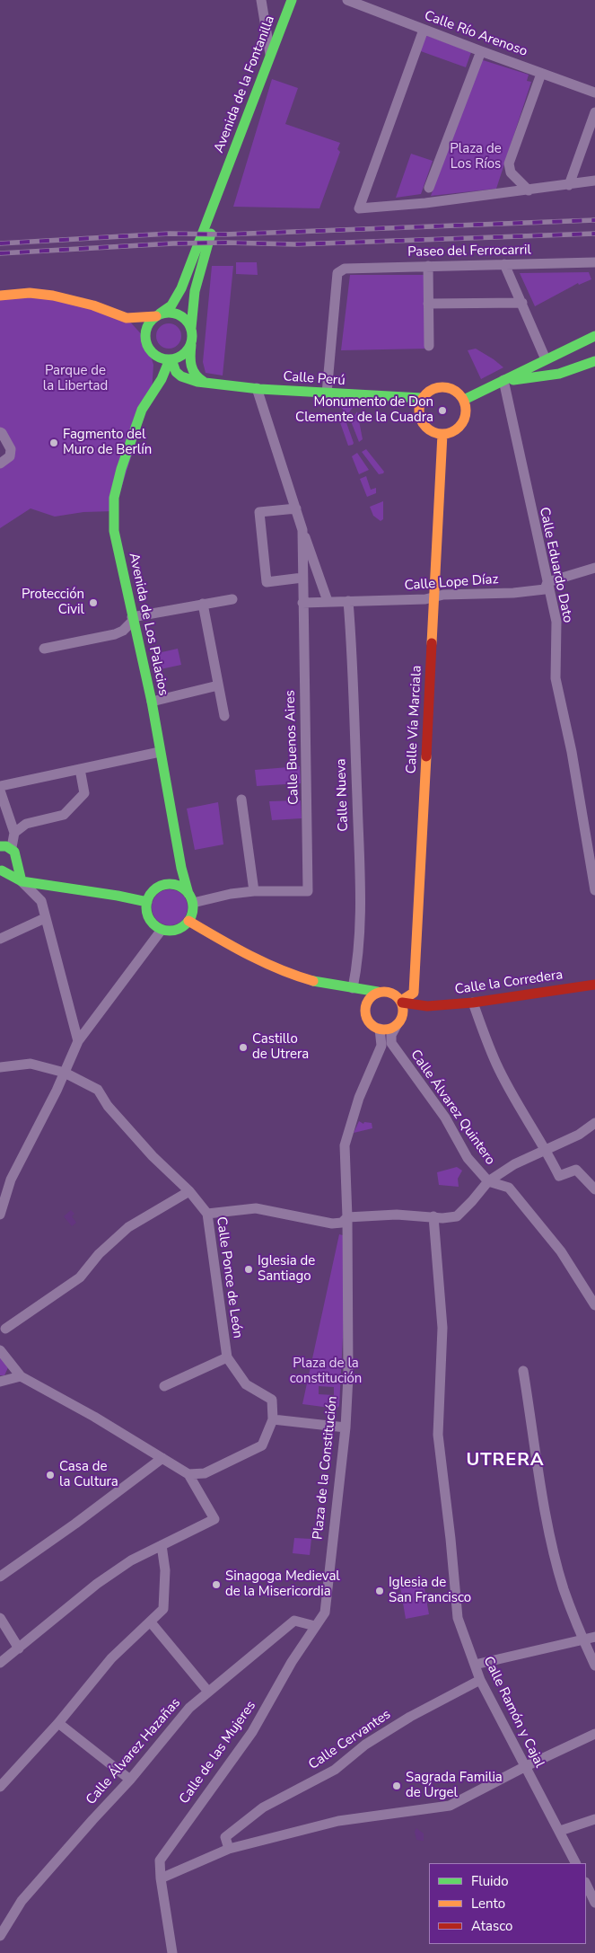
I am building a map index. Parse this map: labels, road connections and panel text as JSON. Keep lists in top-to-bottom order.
{
  "streets": {
    "street": [
      "Calle Río Arenoso",
      "Avenida de la Fontanilla",
      "Paseo del Ferrocarril",
      "Calle Perú",
      "Calle Eduardo Dato",
      "Calle Lope Díaz",
      "Avenida de Los Palacios",
      "Calle Vía Marciala",
      "Calle Buenos Aires",
      "Calle Nueva",
      "Calle la Corredera",
      "Calle Álvarez Quintero",
      "Calle Ponce de León",
      "Plaza de la Constitución",
      "Calle Ramón y Cajal",
      "Calle Cervantes",
      "Calle Álvarez Hazañas",
      "Calle de las Mujeres"
    ]
  },
  "crossings": [
    ["Avenida de la Fontanilla", "Avenida de Los Palacios"],
    ["Paseo del Ferrocarril", "Calle Perú"],
    ["Calle Perú", "Calle Vía Marciala"],
    ["Calle Eduardo Dato", "Calle Lope Díaz"],
    ["Calle Lope Díaz", "Calle Vía Marciala"],
    ["Calle Lope Díaz", "Calle Buenos Aires"],
    ["Calle Lope Díaz", "Calle Nueva"],
    ["Calle Vía Marciala", "Calle la Corredera"],
    ["Calle Vía Marciala", "Calle Álvarez Quintero"],
    ["Calle la Corredera", "Calle Álvarez Quintero"],
    ["Calle Álvarez Quintero", "Plaza de la Constitución"],
    ["Plaza de la Constitución", "Calle de las Mujeres"],
    ["Calle Ramón y Cajal", "Calle Cervantes"],
    ["Calle Álvarez Hazañas", "Calle de las Mujeres"]
  ],
  "districts": ["UTRERA"],
  "parks": ["Plaza de Los Ríos", "Parque de la Libertad", "Plaza de la constitución"],
  "places": [
    "Monumento de Don Clemente de la Cuadra",
    "Fagmento del Muro de Berlín",
    "Protección Civil",
    "Castillo de Utrera",
    "Iglesia de Santiago",
    "Casa de la Cultura",
    "Sinagoga Medieval de la Misericordia",
    "Iglesia de San Francisco",
    "Sagrada Familia de Úrgel"
  ],
  "legend": ["Fluido", "Lento", "Atasco"]
}
